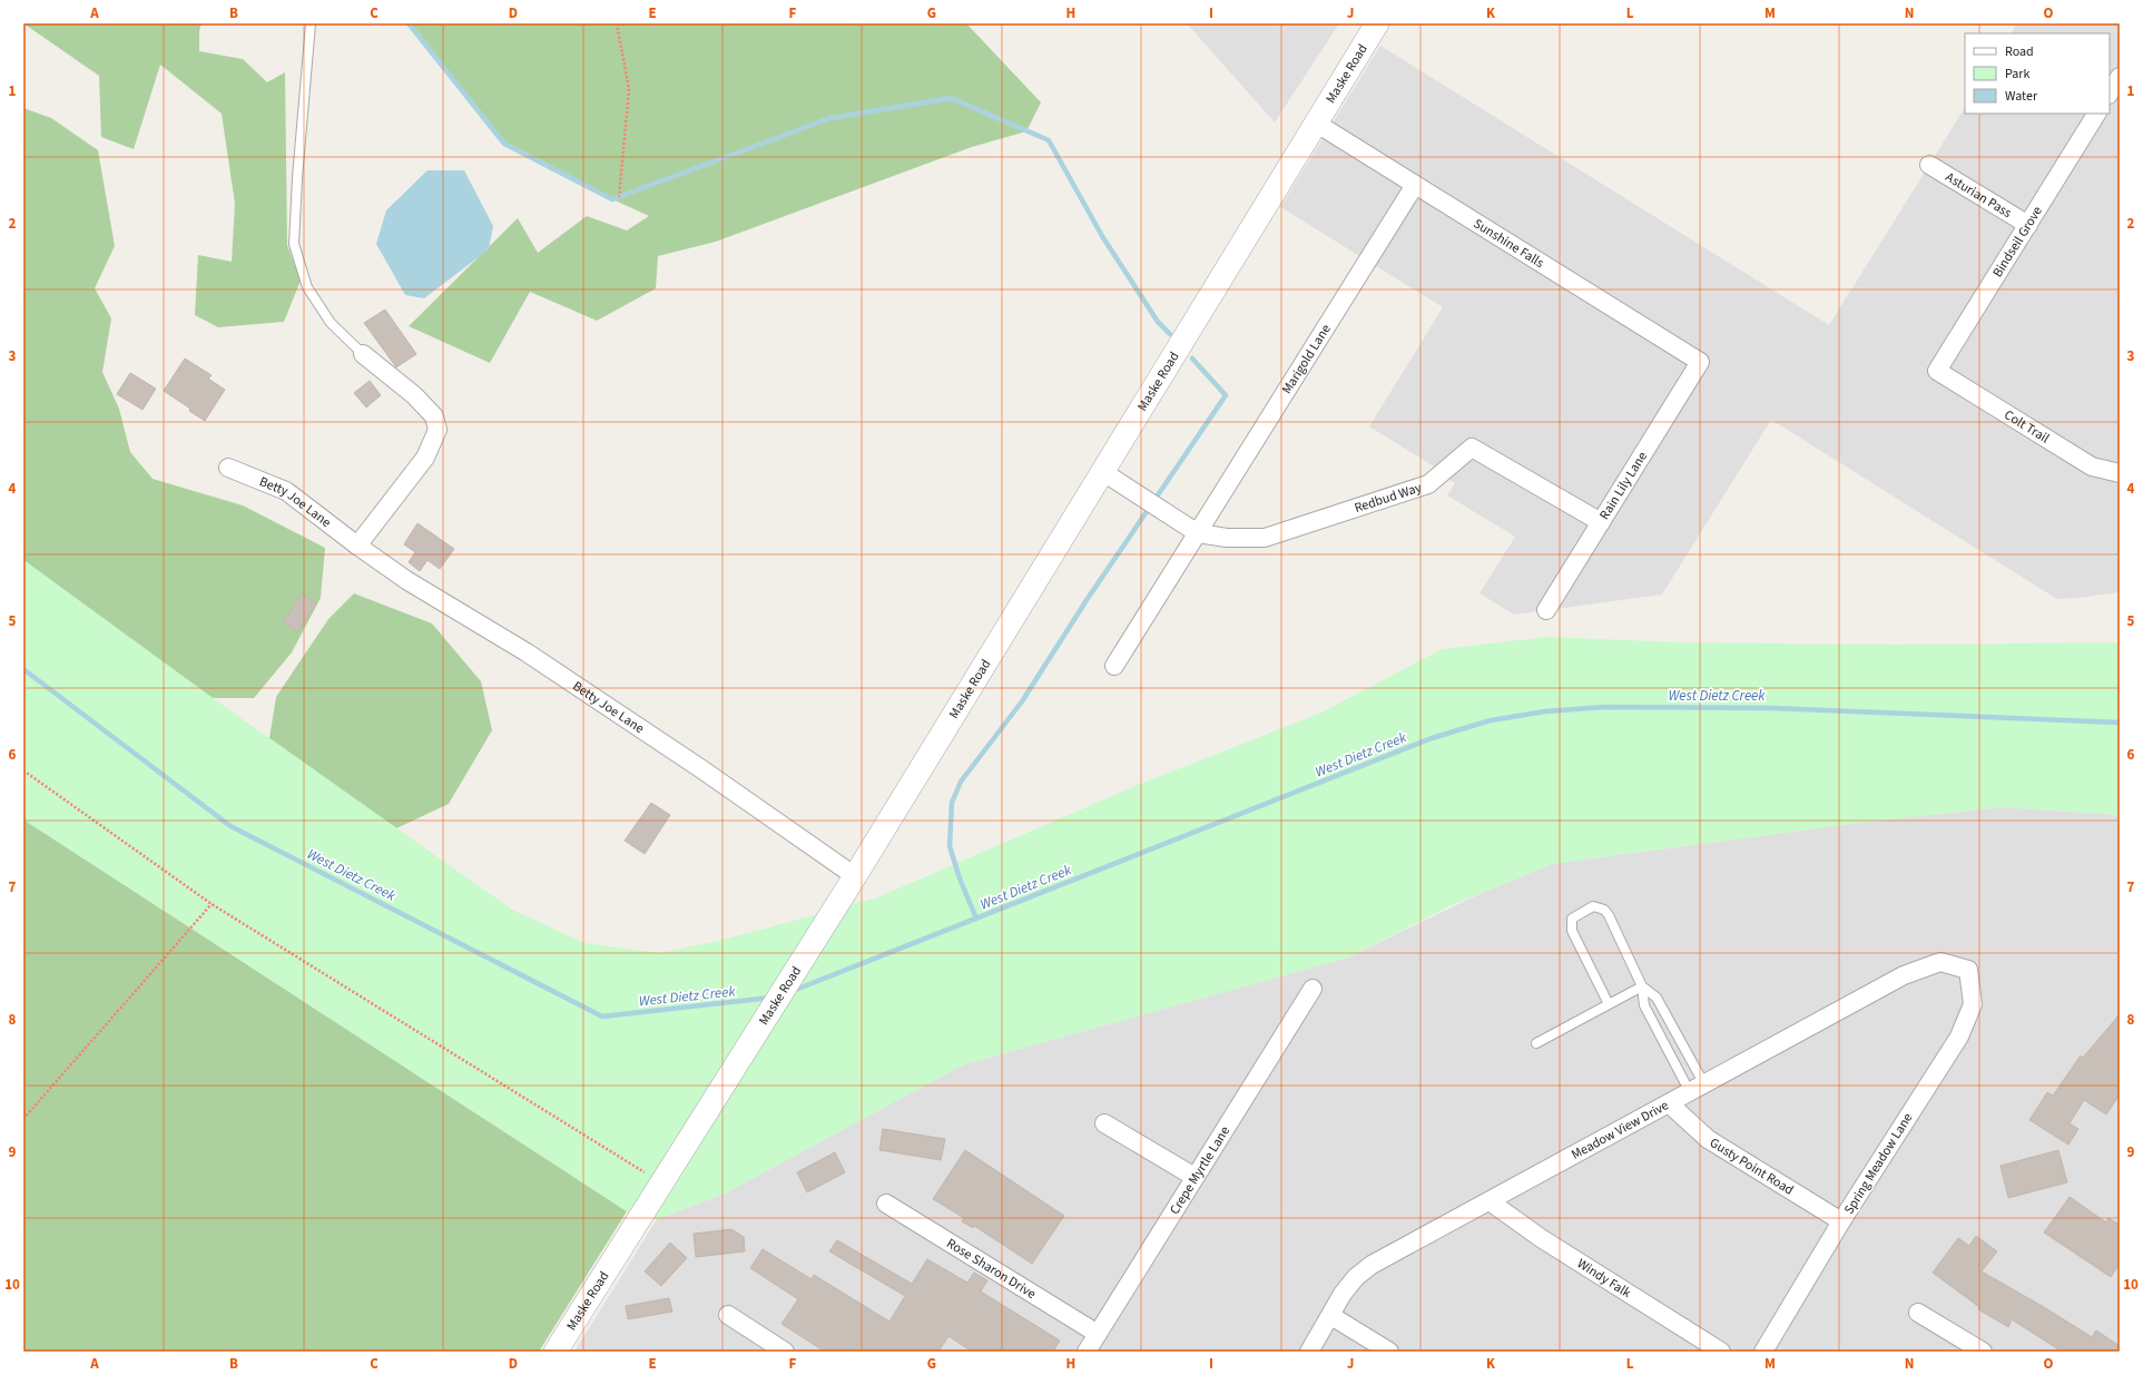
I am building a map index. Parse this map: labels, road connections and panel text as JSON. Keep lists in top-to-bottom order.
{
  "streets": {
    "street": [
      "Maske Road",
      "Asturian Pass",
      "Bindseil Grove",
      "Sunshine Falls",
      "Marigold Lane",
      "Colt Trail",
      "Rain Lily Lane",
      "Redbud Way",
      "Betty Joe Lane",
      "Meadow View Drive",
      "Spring Meadow Lane",
      "Gusty Point Road",
      "Crepe Myrtle Lane",
      "Rose Sharon Drive",
      "Windy Falk"
    ]
  },
  "crossings": [
    ["Maske Road", "Sunshine Falls"],
    ["Maske Road", "Betty Joe Lane"],
    ["Asturian Pass", "Bindseil Grove"],
    ["Bindseil Grove", "Colt Trail"],
    ["Sunshine Falls", "Marigold Lane"],
    ["Sunshine Falls", "Rain Lily Lane"],
    ["Marigold Lane", "Redbud Way"],
    ["Rain Lily Lane", "Redbud Way"],
    ["Meadow View Drive", "Spring Meadow Lane"],
    ["Meadow View Drive", "Gusty Point Road"],
    ["Meadow View Drive", "Windy Falk"],
    ["Spring Meadow Lane", "Gusty Point Road"],
    ["Crepe Myrtle Lane", "Rose Sharon Drive"]
  ],
  "water": ["West Dietz Creek"],
  "legend": ["Road", "Park", "Water"],
  "grid": {
    "columns": [
      "A",
      "B",
      "C",
      "D",
      "E",
      "F",
      "G",
      "H",
      "I",
      "J",
      "K",
      "L",
      "M",
      "N",
      "O"
    ],
    "rows": [
      "1",
      "2",
      "3",
      "4",
      "5",
      "6",
      "7",
      "8",
      "9",
      "10"
    ]
  }
}
